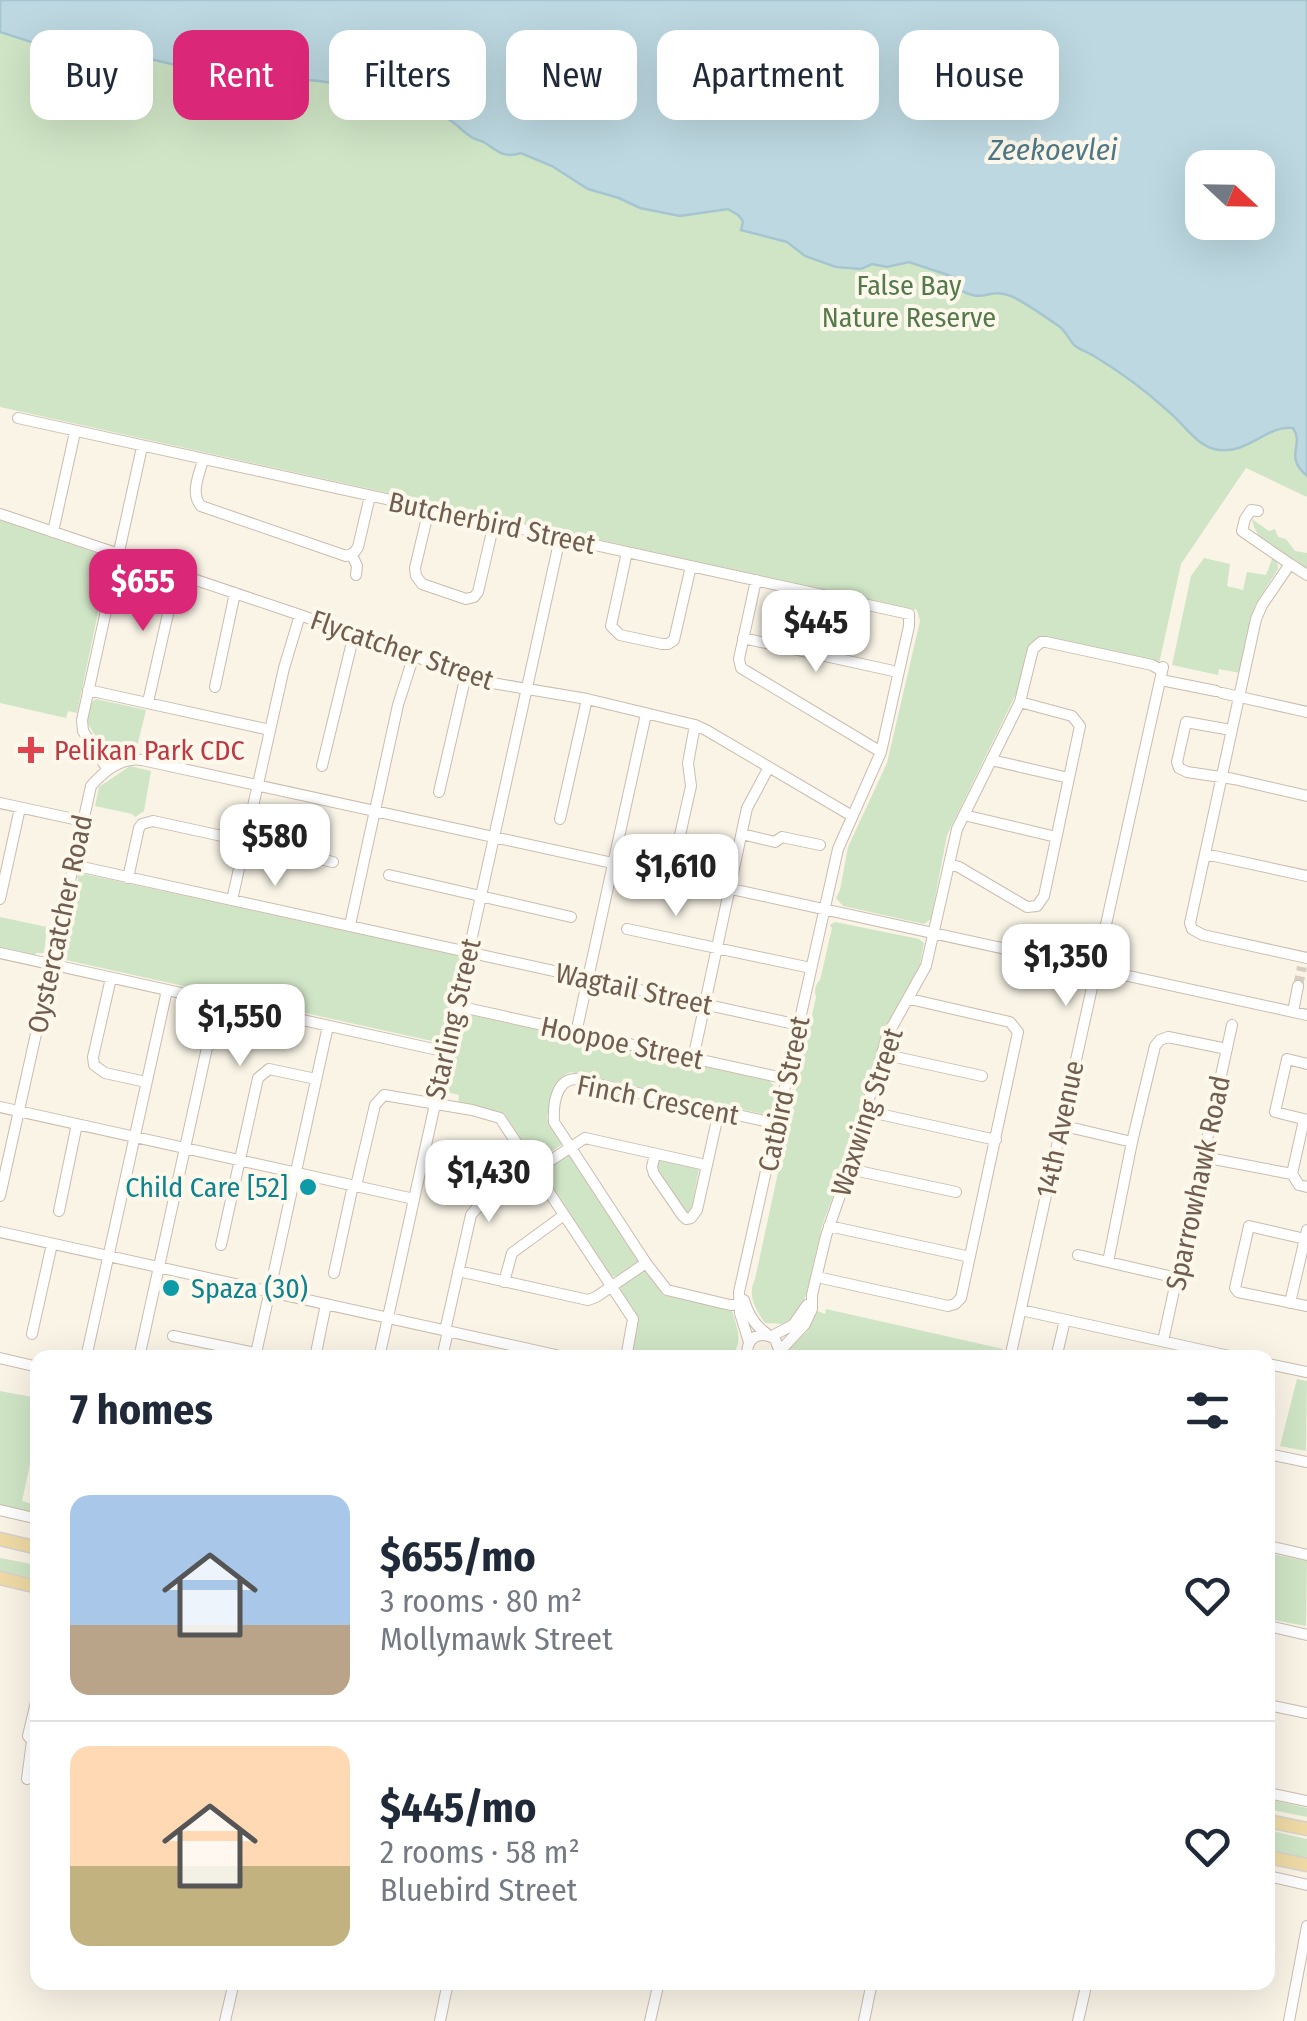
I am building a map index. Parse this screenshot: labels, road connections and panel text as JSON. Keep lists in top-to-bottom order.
{
  "streets": {
    "street": [
      "Butcherbird Street",
      "Flycatcher Street",
      "Oystercatcher Road",
      "Wagtail Street",
      "Starling Street",
      "Hoopoe Street",
      "Catbird Street",
      "Finch Crescent",
      "Waxwing Street",
      "14th Avenue",
      "Sparrowhawk Road"
    ]
  },
  "crossings": [
    ["Butcherbird Street", "Starling Street"],
    ["Butcherbird Street", "Catbird Street"],
    ["Flycatcher Street", "Starling Street"],
    ["Flycatcher Street", "Catbird Street"],
    ["Oystercatcher Road", "Wagtail Street"],
    ["Wagtail Street", "Starling Street"],
    ["Wagtail Street", "Catbird Street"],
    ["Starling Street", "Hoopoe Street"],
    ["Hoopoe Street", "Catbird Street"],
    ["Catbird Street", "Finch Crescent"],
    ["Catbird Street", "Waxwing Street"],
    ["Waxwing Street", "14th Avenue"]
  ],
  "water": ["Zeekoevlei"],
  "parks": ["False Bay Nature Reserve"],
  "places": {
    "health": ["Pelikan Park CDC"],
    "other": ["Child Care [52]", "Spaza (30)"]
  },
  "north": "right",
  "page": {
    "chip": [
      "Buy",
      "Rent",
      "Filters",
      "New",
      "Apartment",
      "House"
    ],
    "price": [
      "$655",
      "$445",
      "$580",
      "$1,610",
      "$1,350",
      "$1,550",
      "$1,430"
    ],
    "heading": "7 homes",
    "list": [
      {
        "name": "$655/mo",
        "note": "3 rooms · 80 m² · Mollymawk Street"
      },
      {
        "name": "$445/mo",
        "note": "2 rooms · 58 m² · Bluebird Street"
      }
    ]
  }
}
